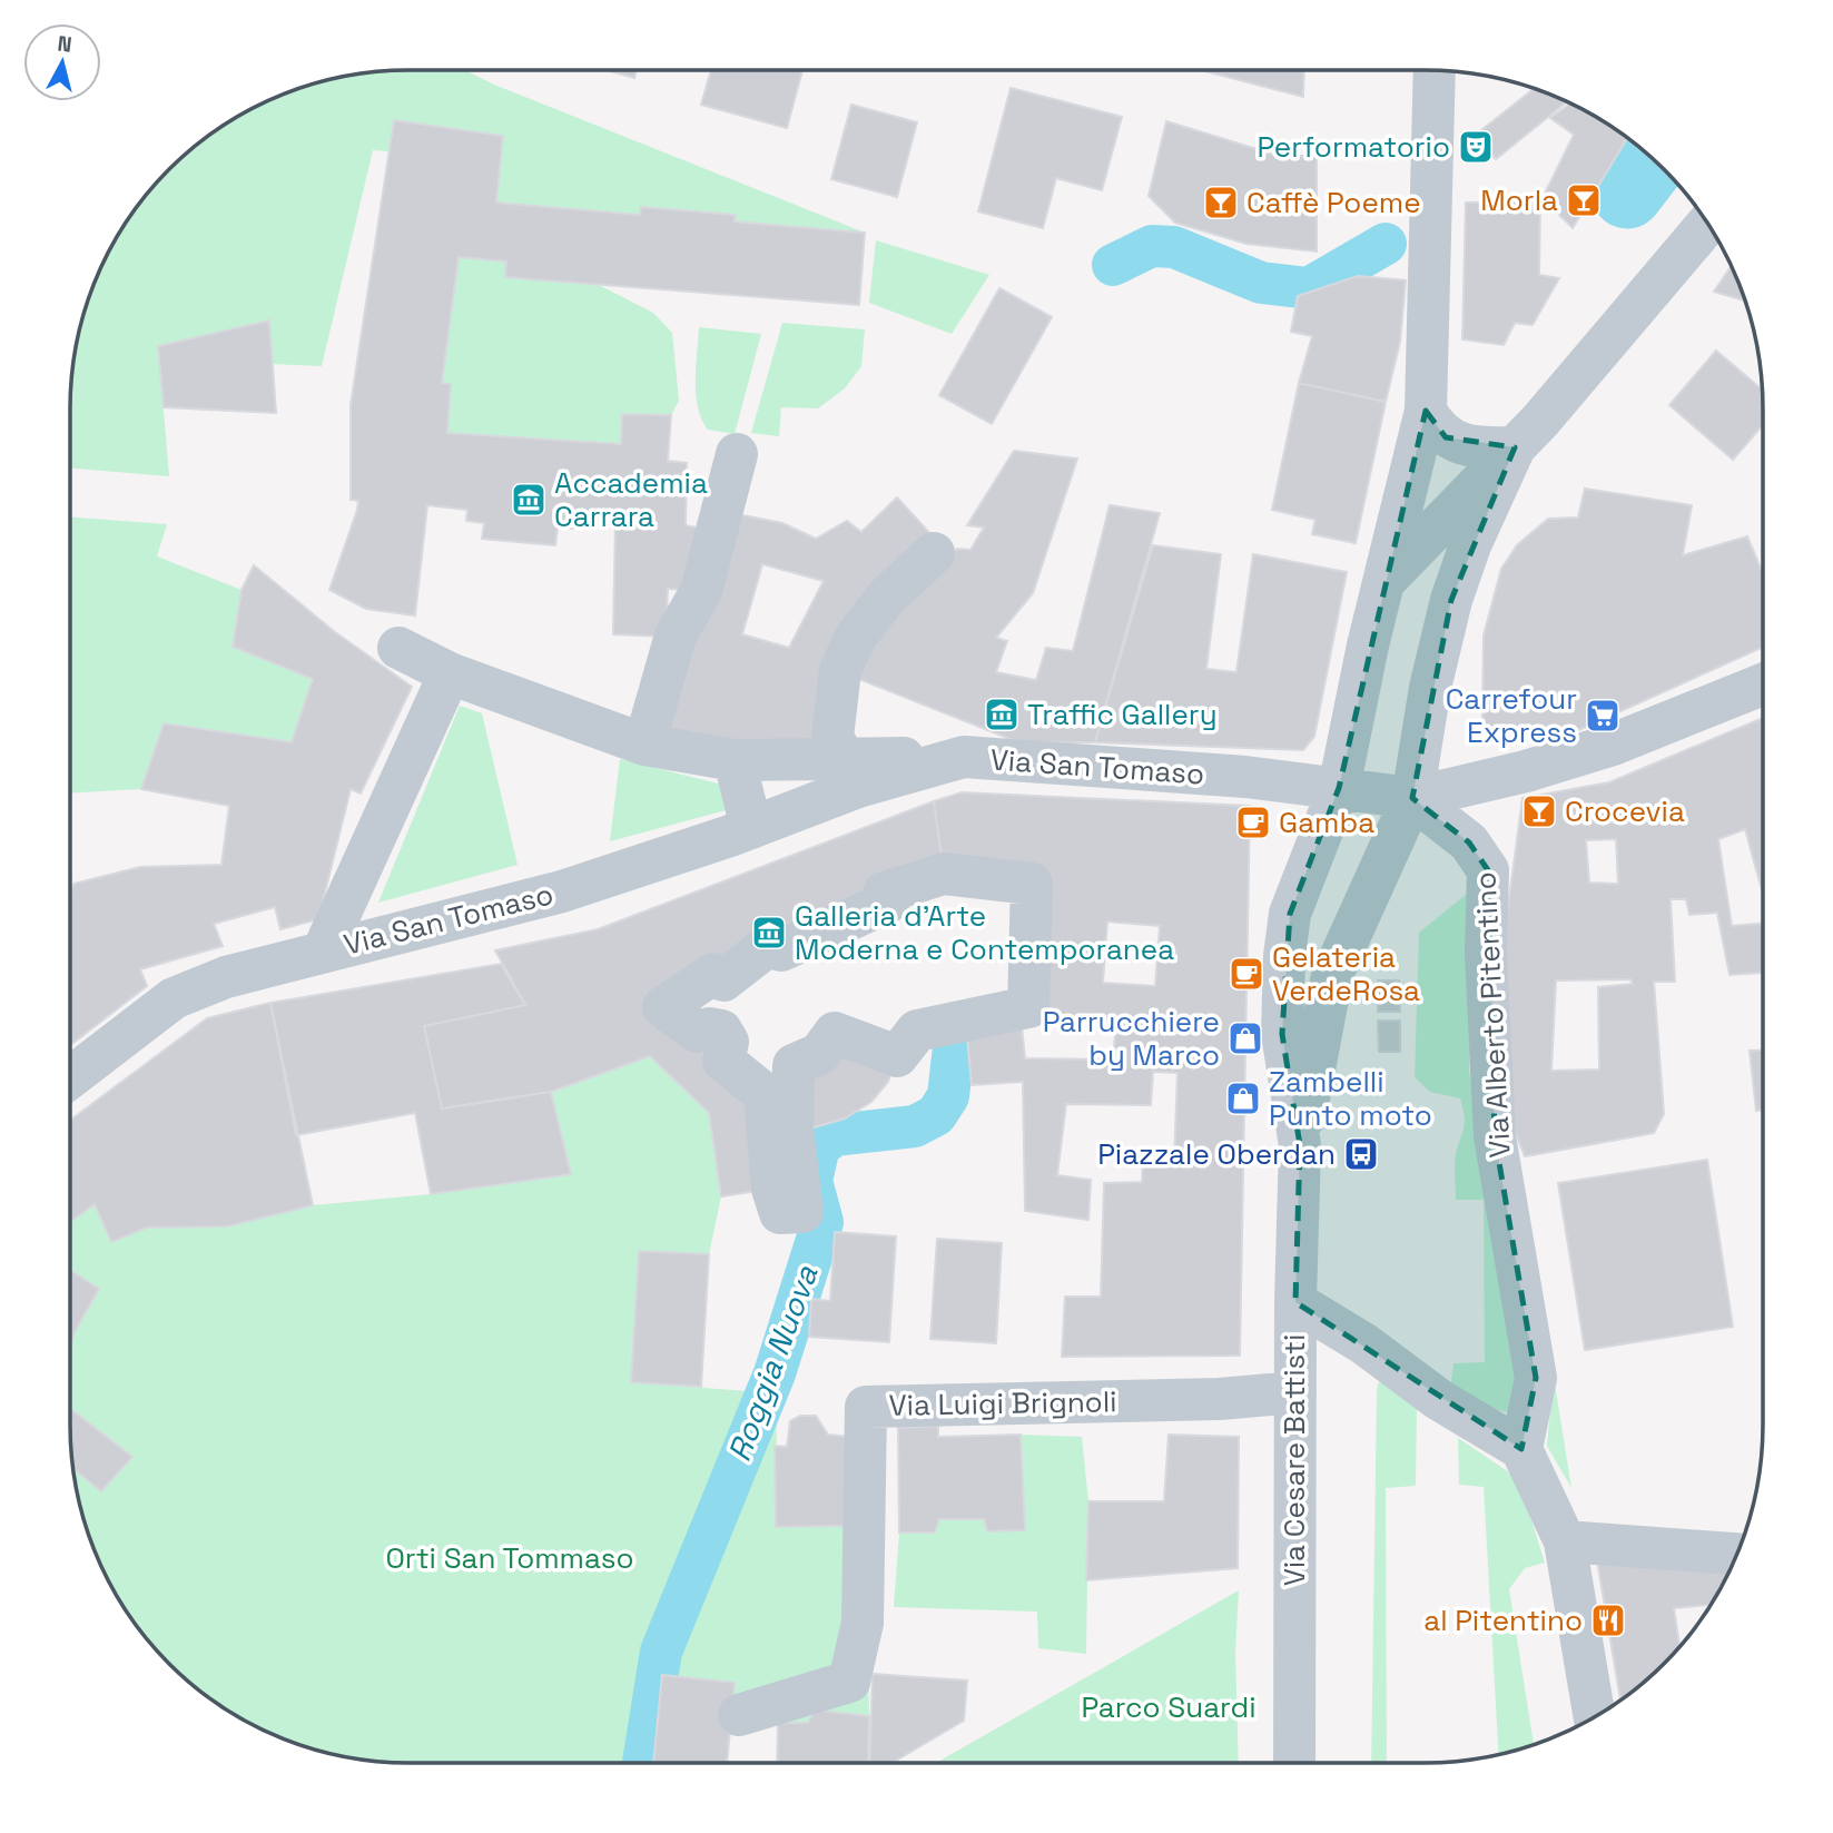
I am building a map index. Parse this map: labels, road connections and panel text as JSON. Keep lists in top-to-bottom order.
{
  "streets": {
    "street": [
      "Via San Tomaso",
      "Via Alberto Pitentino",
      "Via Luigi Brignoli",
      "Via Cesare Battisti"
    ]
  },
  "crossings": [
    ["Via San Tomaso", "Via Cesare Battisti"],
    ["Via Alberto Pitentino", "Via Cesare Battisti"],
    ["Via Luigi Brignoli", "Via Cesare Battisti"]
  ],
  "water": ["Roggia Nuova"],
  "parks": ["Orti San Tommaso", "Parco Suardi"],
  "places": {
    "theatre": ["Performatorio"],
    "bar": ["Morla", "Caffè Poeme", "Crocevia"],
    "museum": ["Accademia Carrara", "Traffic Gallery", "Galleria d’Arte Moderna e Contemporanea"],
    "supermarket": ["Carrefour Express"],
    "cafe": ["Gamba", "Gelateria VerdeRosa"],
    "shop": ["Parrucchiere by Marco", "Zambelli Punto moto"],
    "bus stop": ["Piazzale Oberdan"],
    "restaurant": ["al Pitentino"]
  },
  "north": "top"
}
